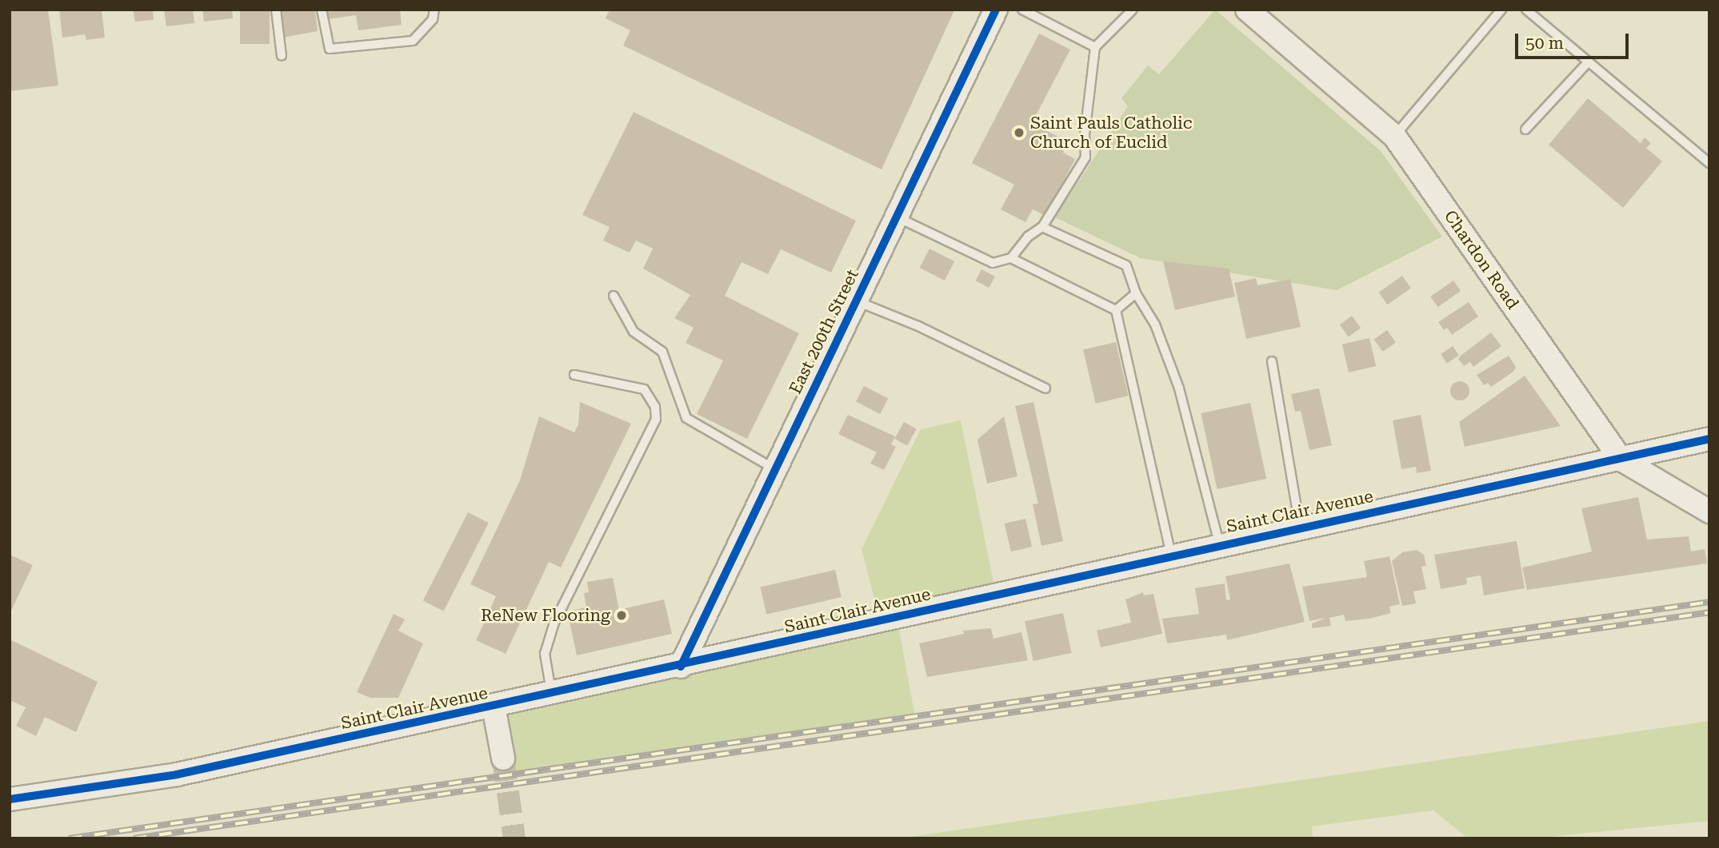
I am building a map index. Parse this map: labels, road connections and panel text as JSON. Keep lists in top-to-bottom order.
{
  "streets": {
    "street": ["Chardon Road", "East 200th Street", "Saint Clair Avenue"]
  },
  "crossings": [
    ["Chardon Road", "Saint Clair Avenue"],
    ["East 200th Street", "Saint Clair Avenue"]
  ],
  "places": ["Saint Pauls Catholic Church of Euclid", "ReNew Flooring"],
  "scale_bar": "50 m"
}
